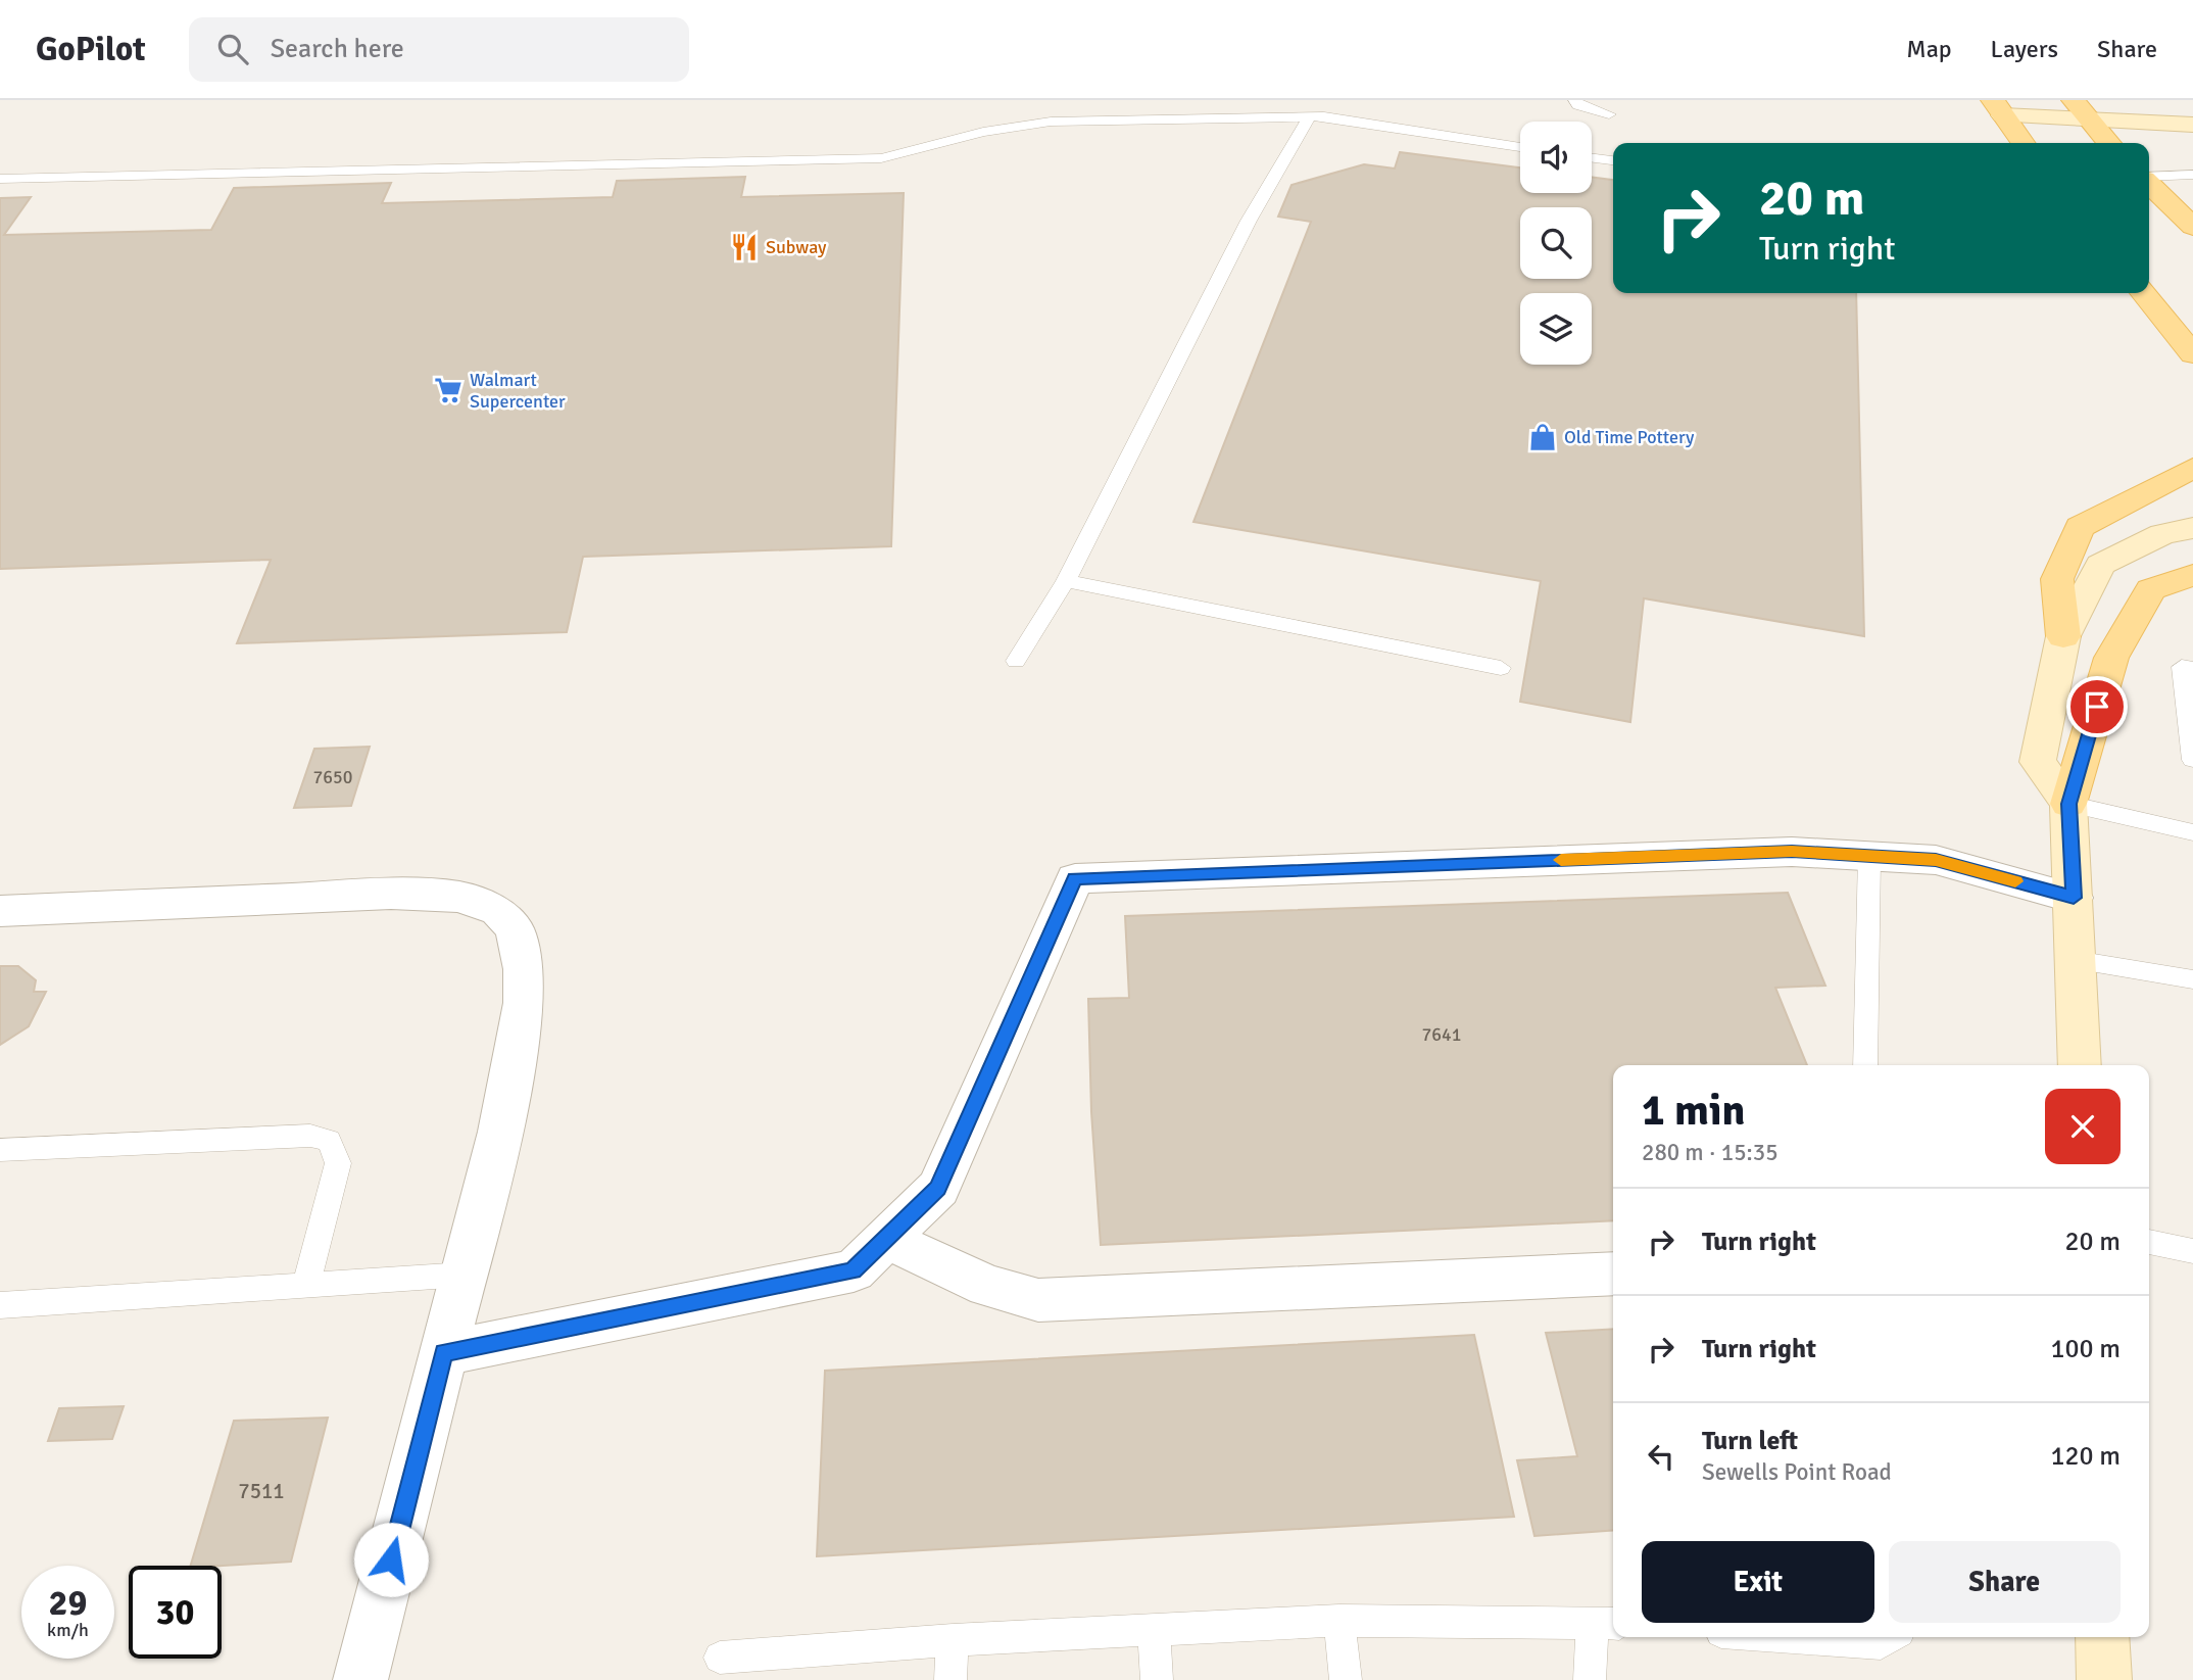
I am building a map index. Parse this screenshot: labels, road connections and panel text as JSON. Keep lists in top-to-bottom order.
{
  "places": {
    "restaurant": ["Subway"],
    "supermarket": ["Walmart Supercenter"],
    "shop": ["Old Time Pottery"]
  },
  "house_numbers": ["7650", "7641", "7511"],
  "page": {
    "header": "GoPilot",
    "search": "Search here",
    "nav": ["Map", "Layers", "Share"],
    "turn": ["20 m", "Turn right"],
    "heading": ["1 min", "280 m · 15:35"],
    "list": [
      {
        "name": "Turn right",
        "value": "20 m"
      },
      {
        "name": "Turn right",
        "value": "100 m"
      },
      {
        "name": "Turn left",
        "note": "Sewells Point Road",
        "value": "120 m"
      }
    ],
    "buttons": ["Exit", "Share"],
    "speed": "29 km/h",
    "limit": "30"
  }
}
